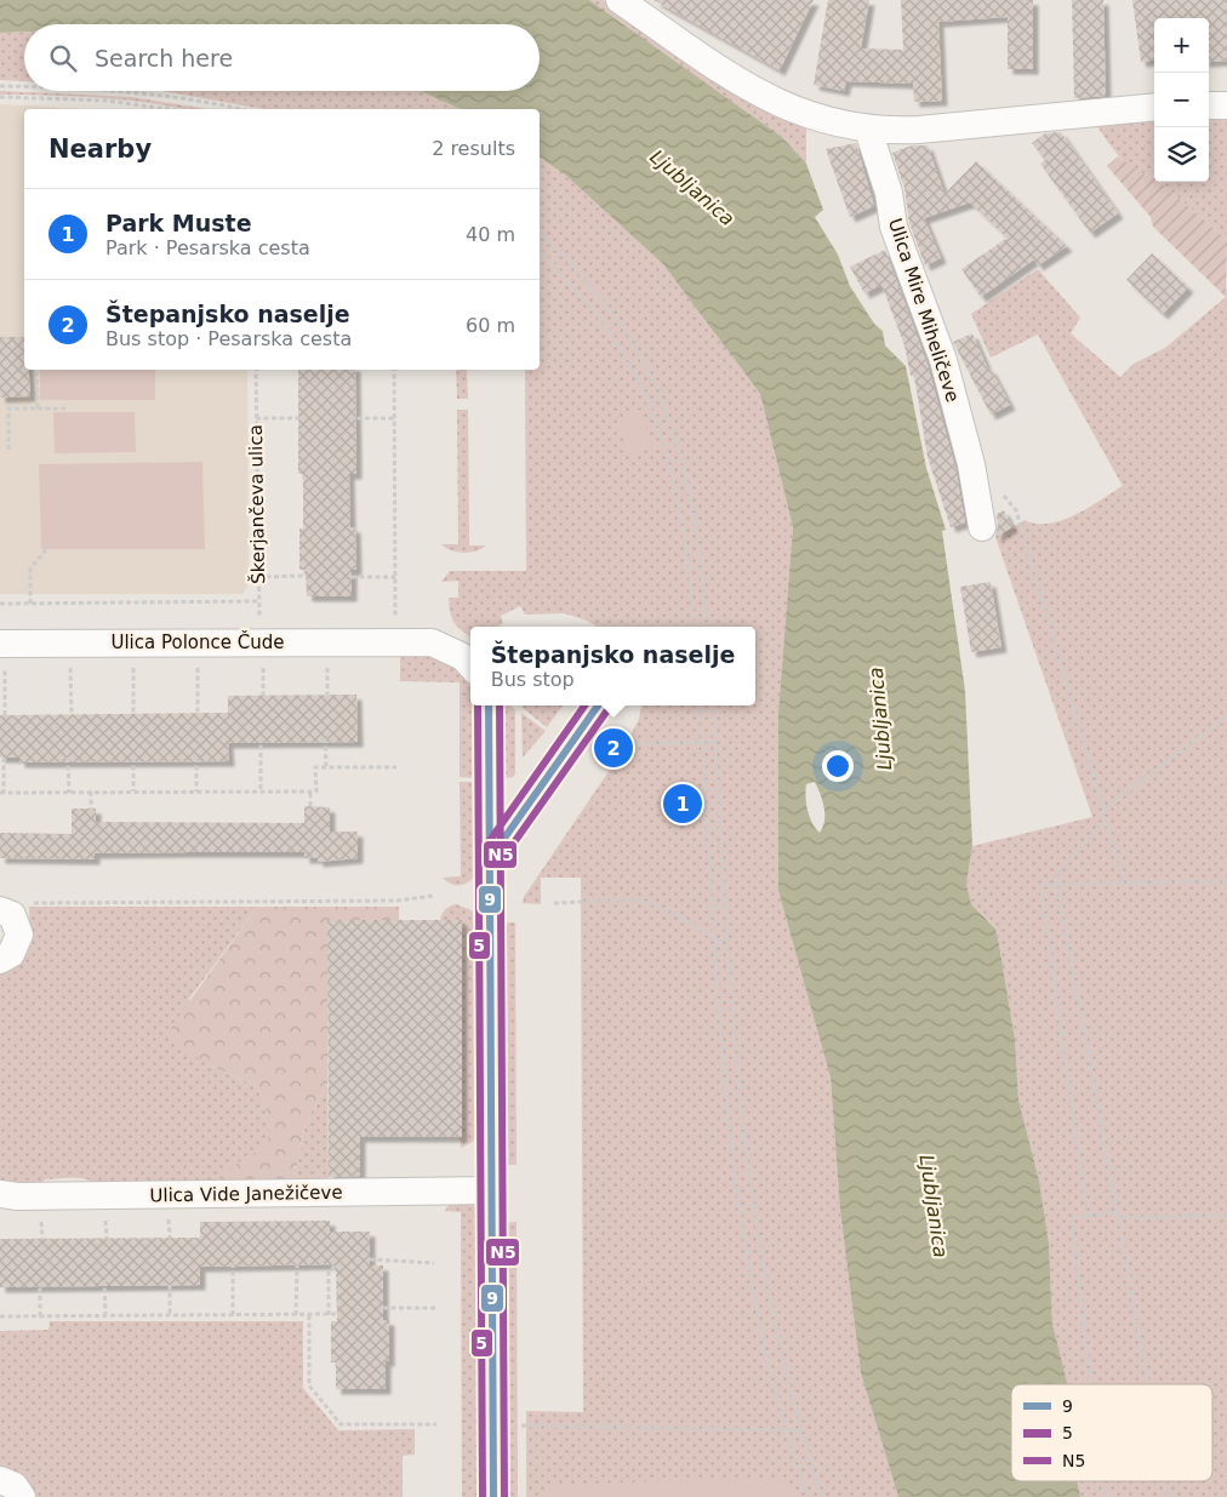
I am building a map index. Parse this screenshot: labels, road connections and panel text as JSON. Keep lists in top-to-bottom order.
{
  "streets": {
    "street": ["Ulica Mire Miheličeve", "Ulica Polonce Čude", "Ulica Vide Janežičeve"],
    "path": ["Škerjančeva ulica"]
  },
  "crossings": [
    ["Škerjančeva ulica", "Ulica Polonce Čude"]
  ],
  "water": ["Ljubljanica"],
  "lines": ["transit line 9", "transit line 5", "transit line N5"],
  "legend": ["9", "5", "N5"],
  "page": {
    "map_buttons": ["+", "−"],
    "search": "Search here",
    "heading": ["Nearby", "2 results"],
    "list": [
      {
        "mark": "1",
        "name": "Park Muste",
        "note": "Park · Pesarska cesta",
        "value": "40 m"
      },
      {
        "mark": "2",
        "name": "Štepanjsko naselje",
        "note": "Bus stop · Pesarska cesta",
        "value": "60 m"
      }
    ],
    "popup": ["Štepanjsko naselje", "Bus stop"],
    "pins": ["2", "1"]
  }
}
